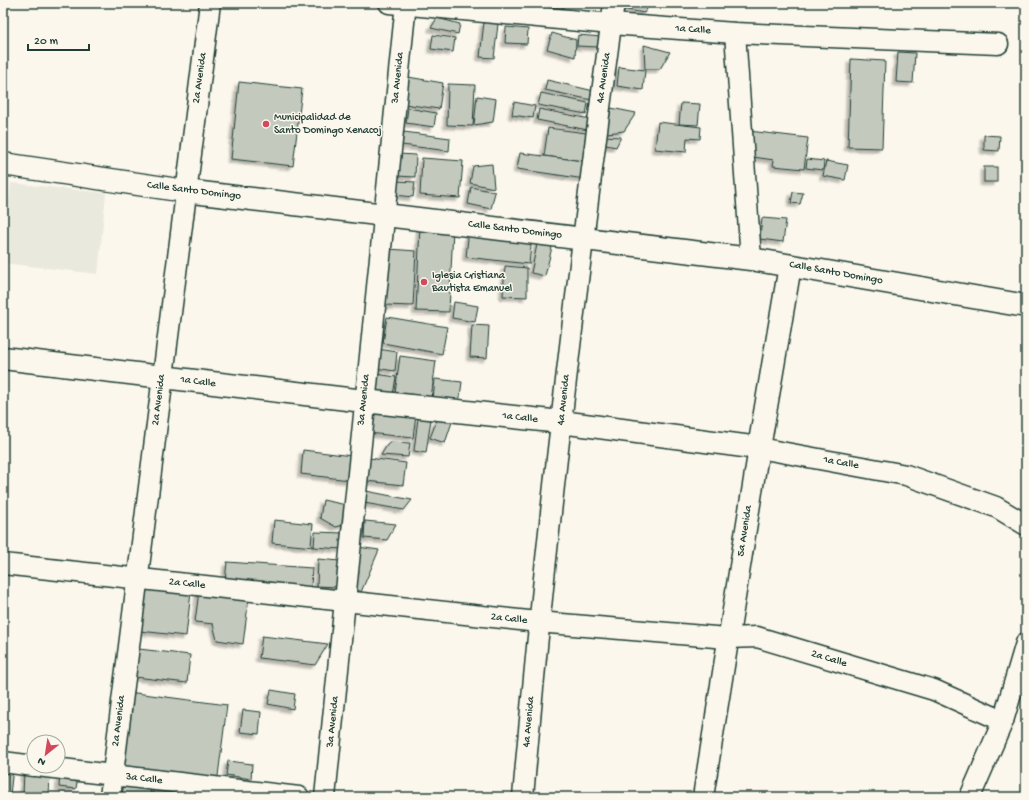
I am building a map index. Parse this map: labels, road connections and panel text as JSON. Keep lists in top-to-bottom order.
{
  "streets": {
    "main road": ["1a Calle", "Calle Santo Domingo", "5a Avenida"],
    "street": [
      "2a Avenida",
      "3a Avenida",
      "4a Avenida",
      "2a Calle",
      "3a Calle"
    ]
  },
  "crossings": [
    ["1a Calle", "2a Avenida"],
    ["1a Calle", "3a Avenida"],
    ["1a Calle", "4a Avenida"],
    ["1a Calle", "5a Avenida"],
    ["2a Avenida", "Calle Santo Domingo"],
    ["2a Avenida", "2a Calle"],
    ["2a Avenida", "3a Calle"],
    ["3a Avenida", "Calle Santo Domingo"],
    ["3a Avenida", "2a Calle"],
    ["4a Avenida", "Calle Santo Domingo"],
    ["4a Avenida", "2a Calle"],
    ["Calle Santo Domingo", "5a Avenida"],
    ["5a Avenida", "2a Calle"]
  ],
  "places": ["Municipalidad de Santo Domingo Xenacoj", "Iglesia Cristiana Bautista Emanuel"],
  "scale_bar": "20 m",
  "north": "bottom left"
}
